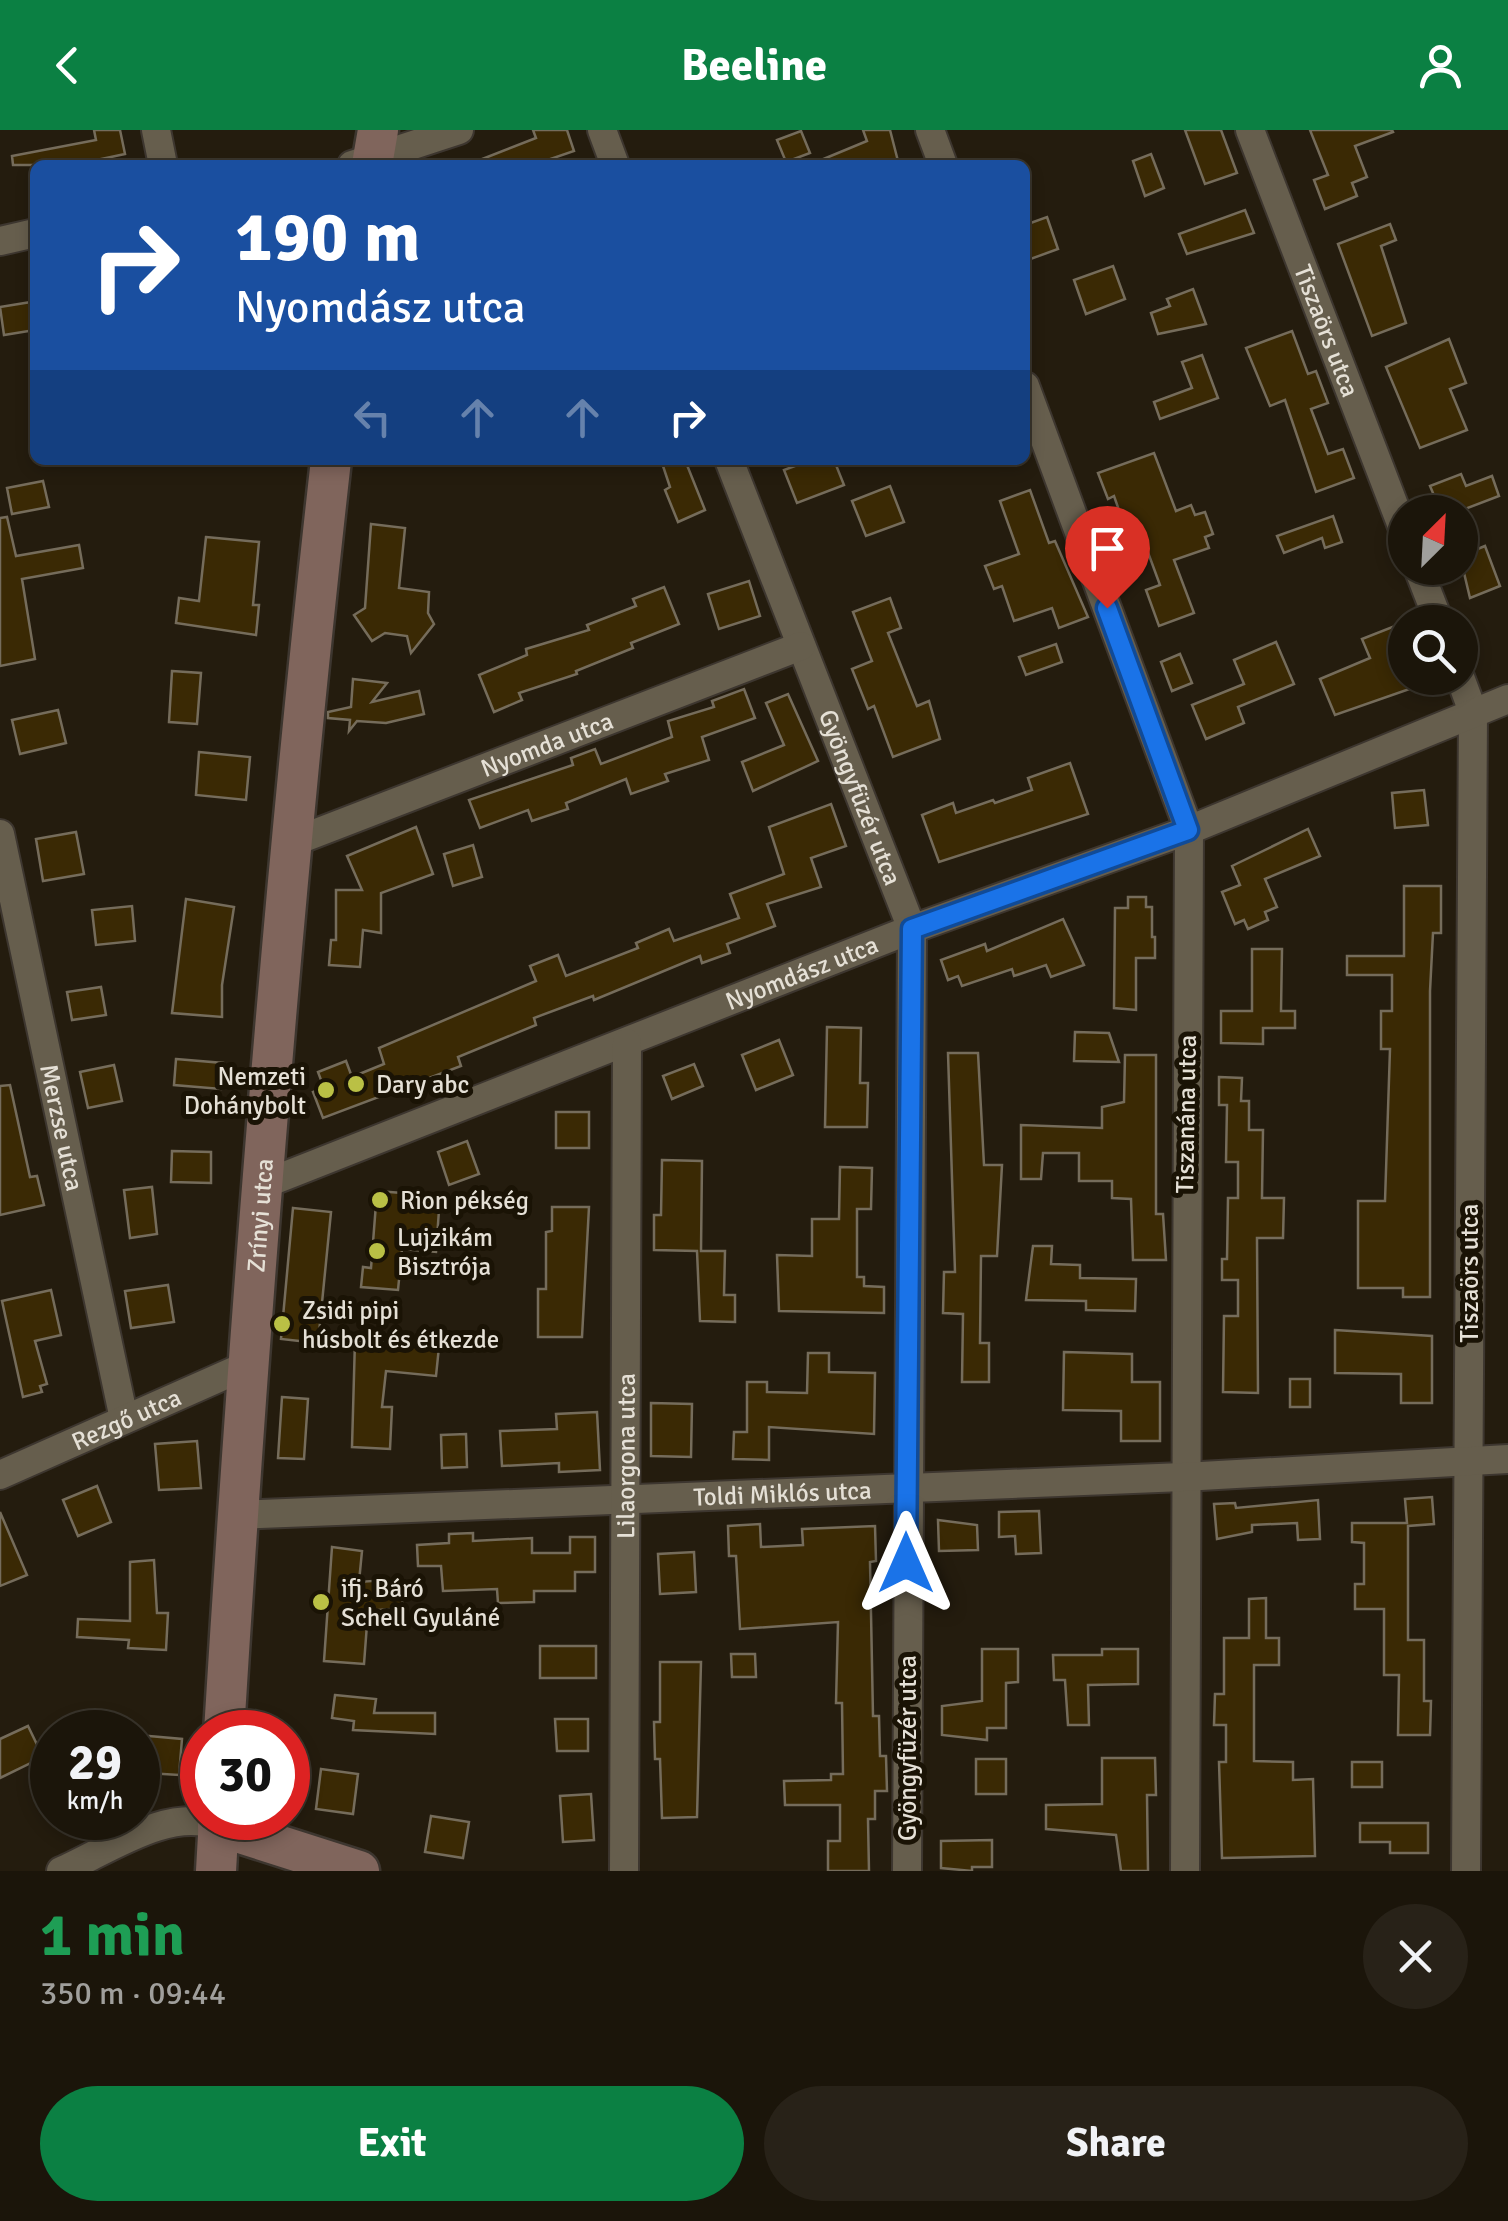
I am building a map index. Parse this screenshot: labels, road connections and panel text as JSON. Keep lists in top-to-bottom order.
{
  "streets": {
    "main road": ["Zrínyi utca"],
    "street": [
      "Tiszaörs utca",
      "Nyomda utca",
      "Gyöngyfüzér utca",
      "Nyomdász utca",
      "Tiszanána utca",
      "Merzse utca",
      "Rezgő utca",
      "Lilaorgona utca",
      "Toldi Miklós utca"
    ]
  },
  "crossings": [
    ["Tiszaörs utca", "Nyomdász utca"],
    ["Tiszaörs utca", "Toldi Miklós utca"],
    ["Nyomda utca", "Gyöngyfüzér utca"],
    ["Nyomda utca", "Zrínyi utca"],
    ["Gyöngyfüzér utca", "Nyomdász utca"],
    ["Gyöngyfüzér utca", "Toldi Miklós utca"],
    ["Nyomdász utca", "Tiszanána utca"],
    ["Nyomdász utca", "Zrínyi utca"],
    ["Nyomdász utca", "Lilaorgona utca"],
    ["Tiszanána utca", "Toldi Miklós utca"],
    ["Merzse utca", "Rezgő utca"],
    ["Zrínyi utca", "Rezgő utca"],
    ["Zrínyi utca", "Toldi Miklós utca"],
    ["Lilaorgona utca", "Toldi Miklós utca"]
  ],
  "places": [
    "Dary abc",
    "Nemzeti Dohánybolt",
    "Rion pékség",
    "Lujzikám Bisztrója",
    "Zsidi pipi húsbolt és étkezde",
    "ifj. Báró Schell Gyuláné"
  ],
  "north": "top right",
  "page": {
    "header": "Beeline",
    "turn": ["190 m", "Nyomdász utca"],
    "speed": "29 km/h",
    "limit": "30",
    "heading": ["1 min", "350 m · 09:44"],
    "buttons": ["Exit", "Share"]
  }
}
